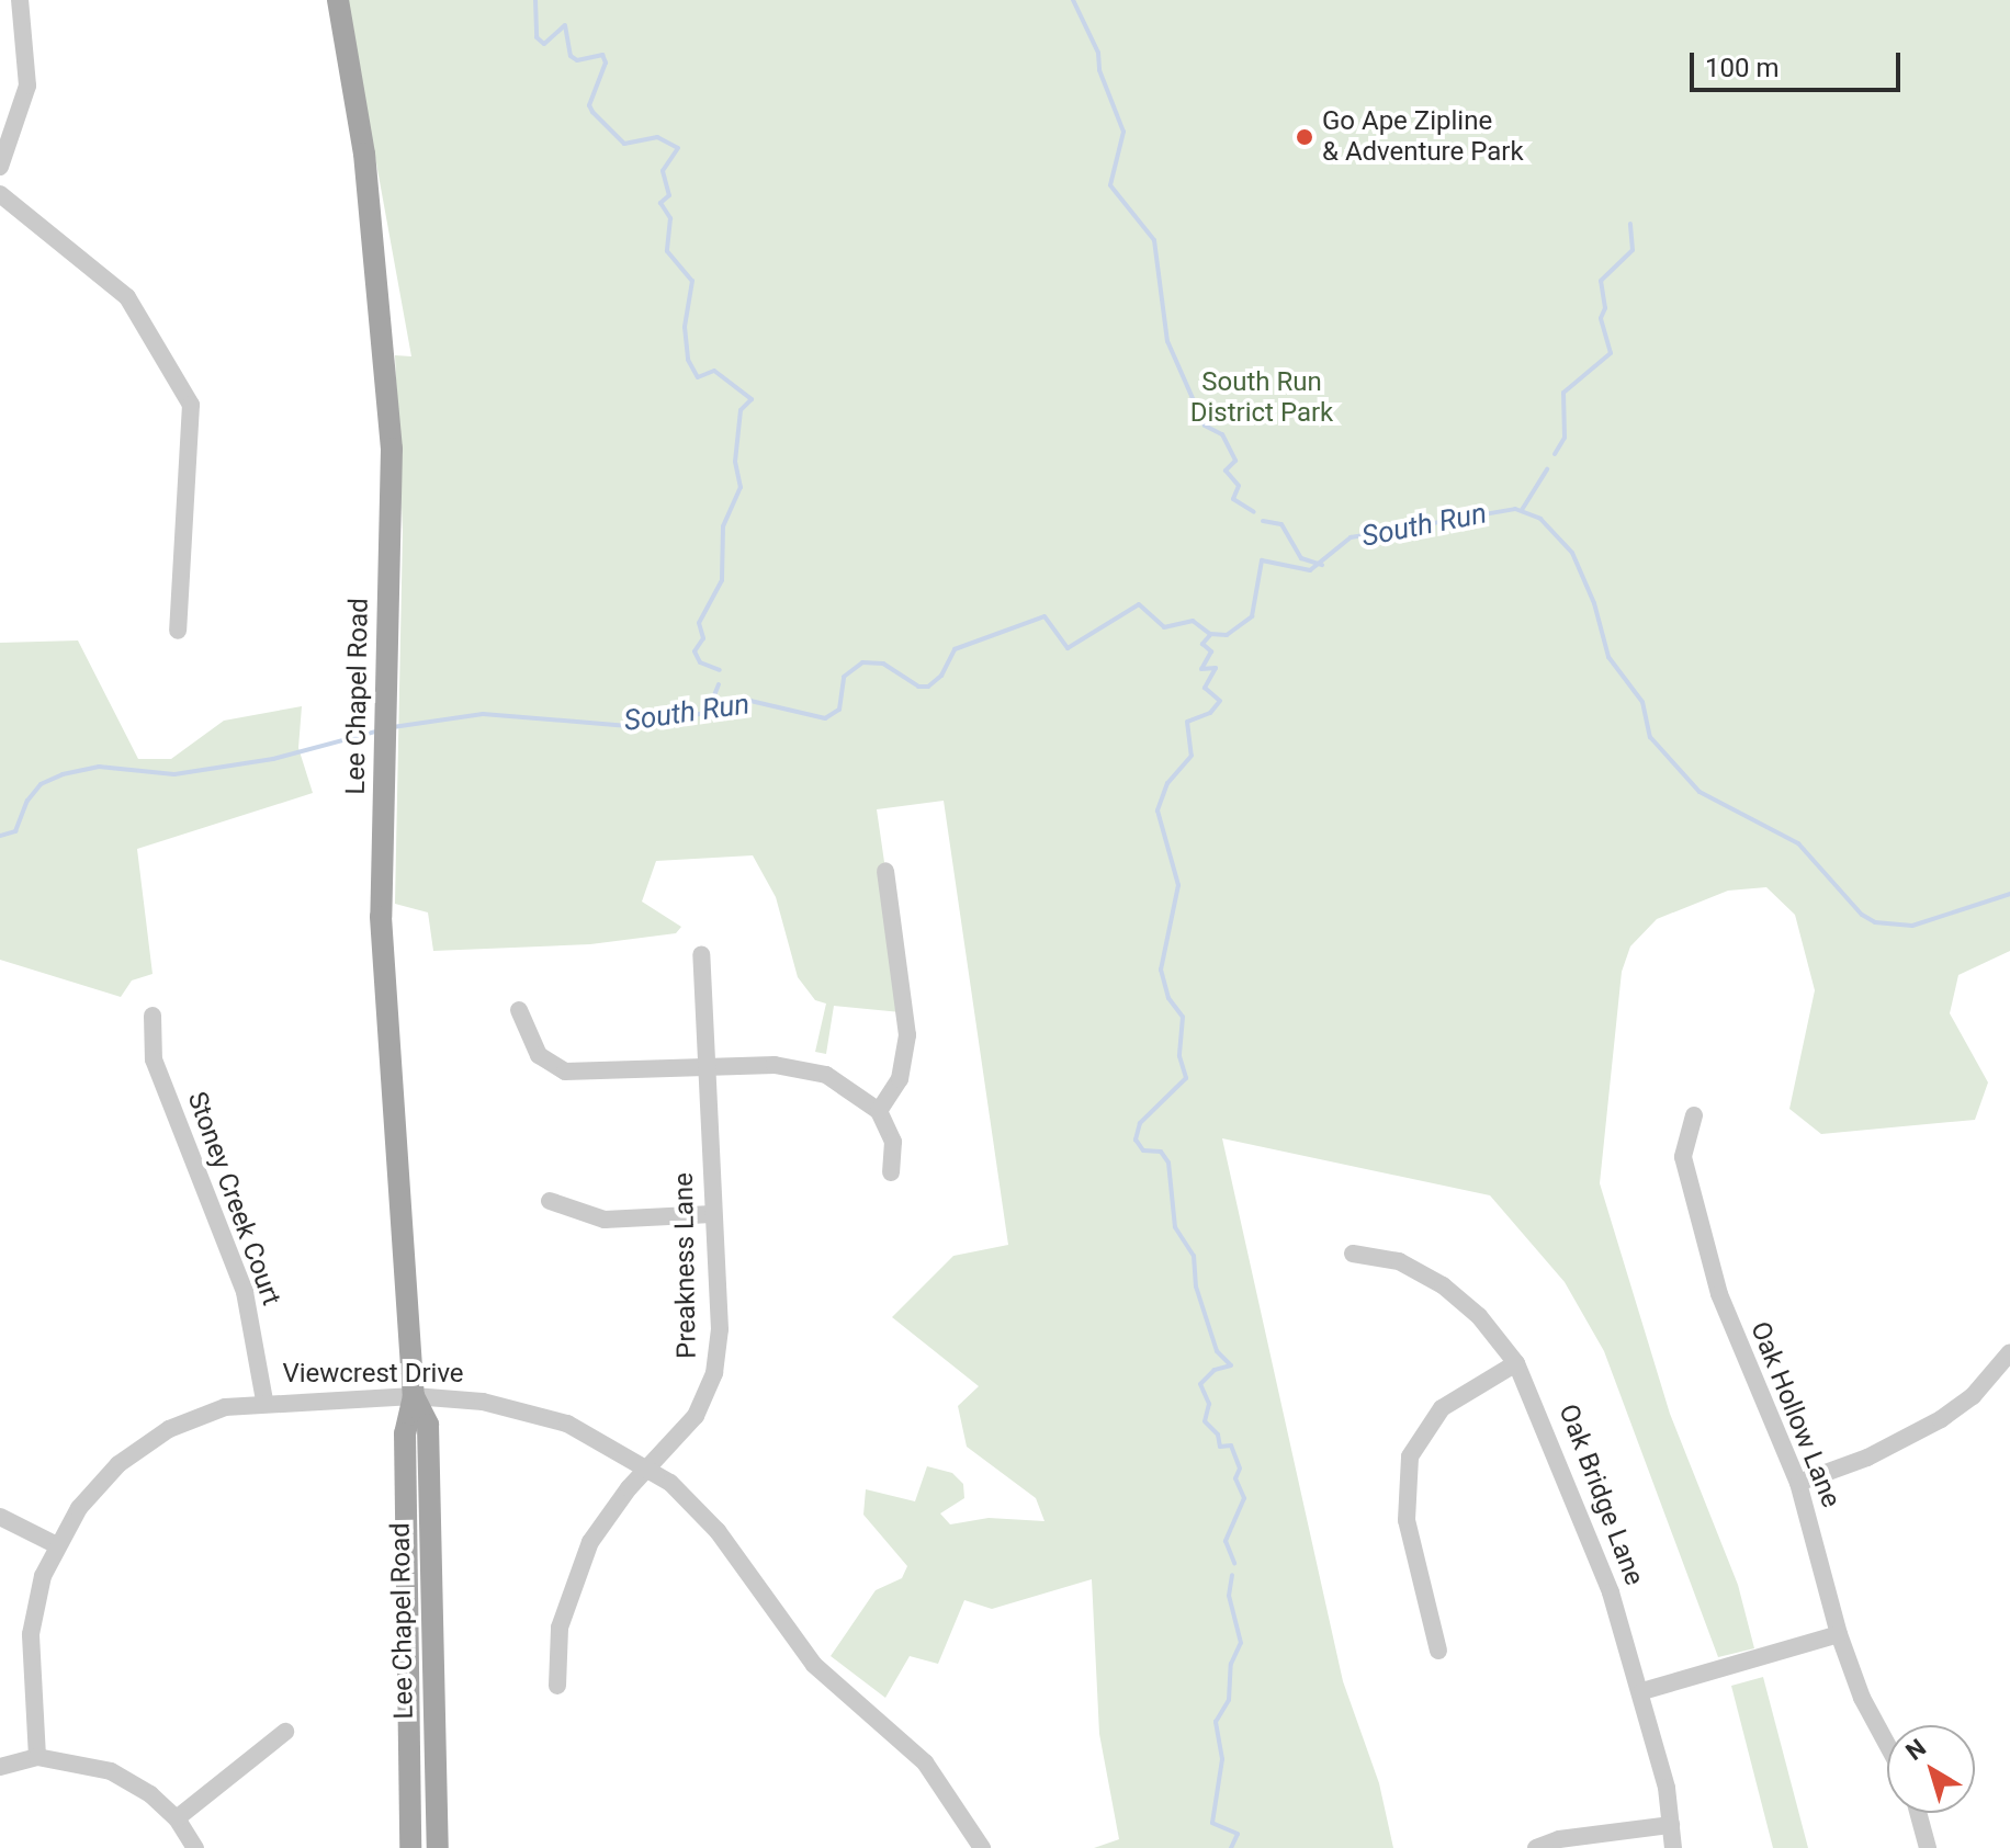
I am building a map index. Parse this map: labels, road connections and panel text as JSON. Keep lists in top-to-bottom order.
{
  "streets": {
    "main road": ["Lee Chapel Road"],
    "street": [
      "Stoney Creek Court",
      "Preakness Lane",
      "Viewcrest Drive",
      "Oak Hollow Lane",
      "Oak Bridge Lane"
    ]
  },
  "crossings": [
    ["Lee Chapel Road", "Viewcrest Drive"],
    ["Stoney Creek Court", "Viewcrest Drive"],
    ["Preakness Lane", "Viewcrest Drive"]
  ],
  "water": ["South Run"],
  "parks": ["South Run District Park"],
  "places": ["Go Ape Zipline & Adventure Park"],
  "scale_bar": "100 m",
  "north": "top left"
}
